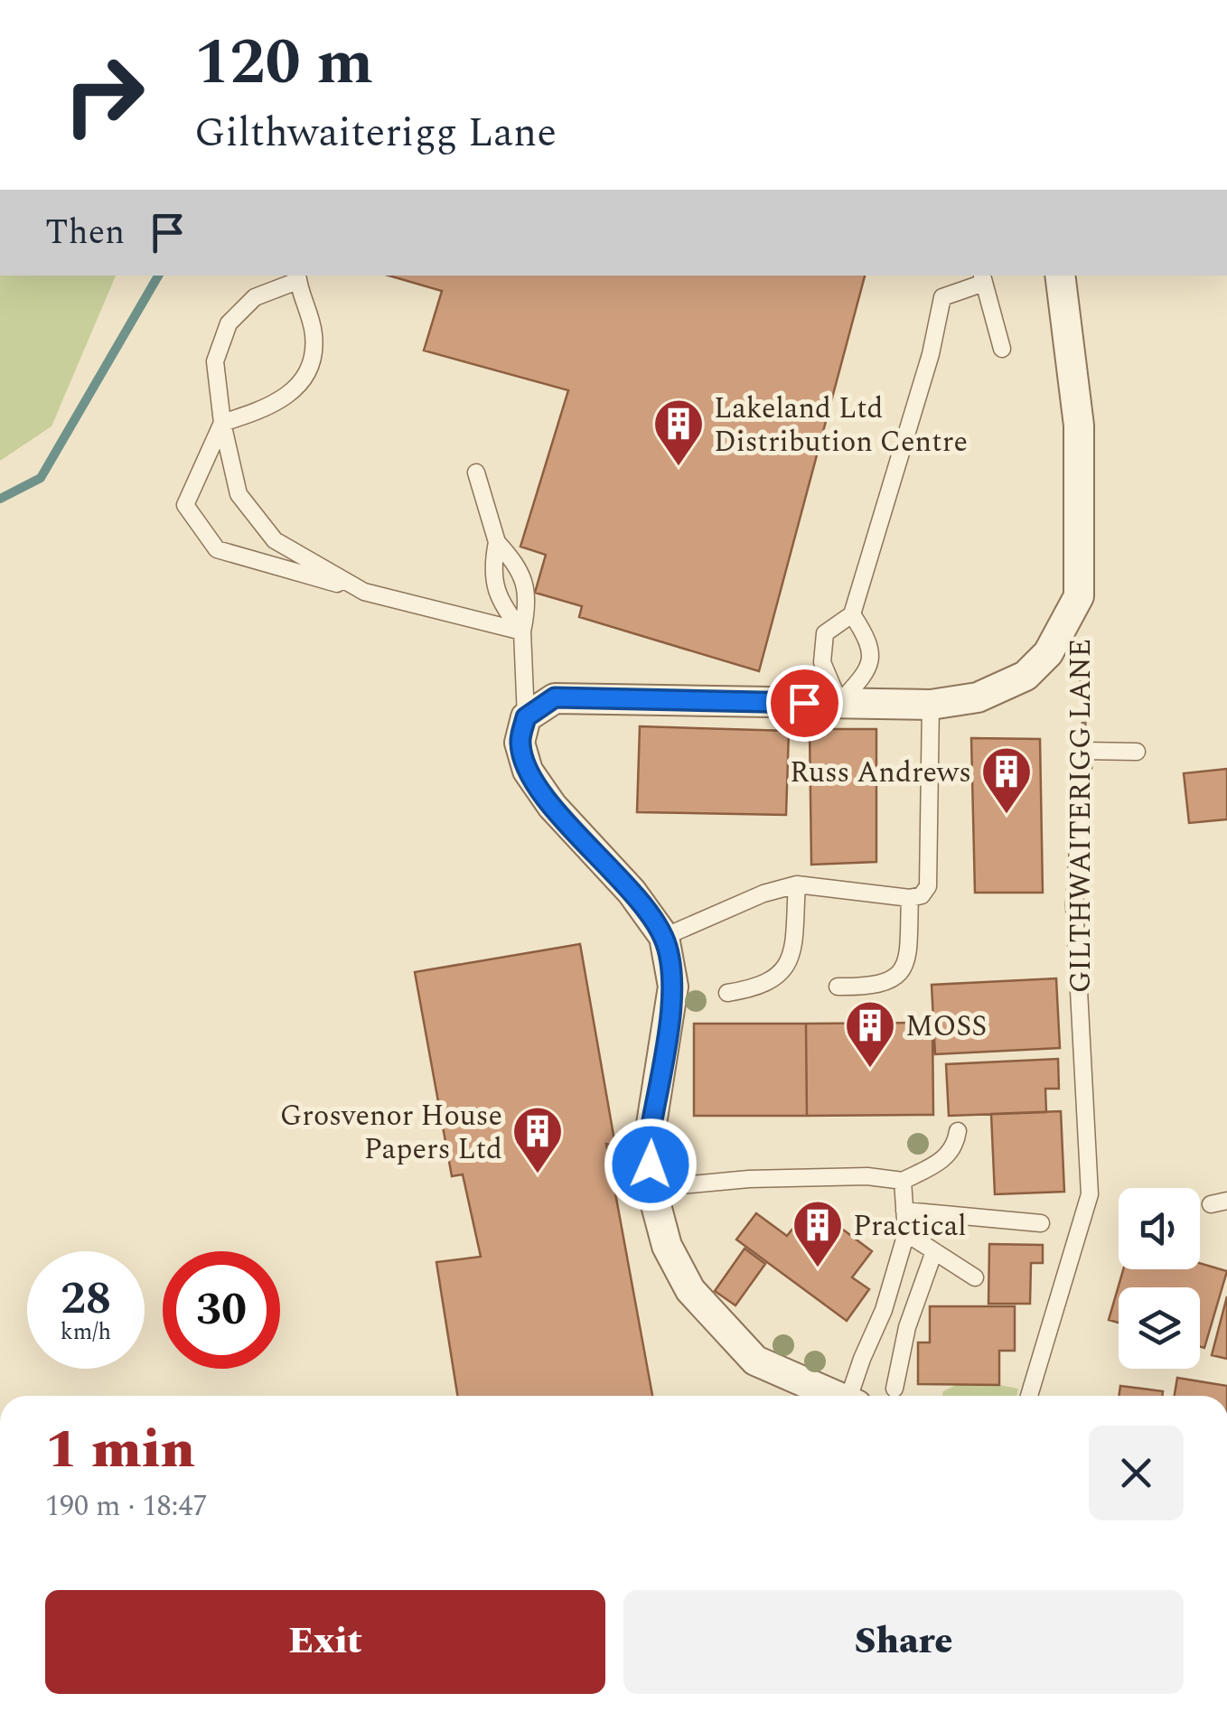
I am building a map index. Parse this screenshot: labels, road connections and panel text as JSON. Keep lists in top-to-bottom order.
{
  "streets": {
    "street": ["GILTHWAITERIGG LANE"]
  },
  "places": {
    "building": [
      "Lakeland Ltd Distribution Centre",
      "Russ Andrews",
      "MOSS",
      "Grosvenor House Papers Ltd",
      "Practical"
    ]
  },
  "page": {
    "turn": ["120 m", "Gilthwaiterigg Lane"],
    "then": "Then",
    "speed": "28 km/h",
    "limit": "30",
    "heading": ["1 min", "190 m · 18:47"],
    "buttons": ["Exit", "Share"]
  }
}
